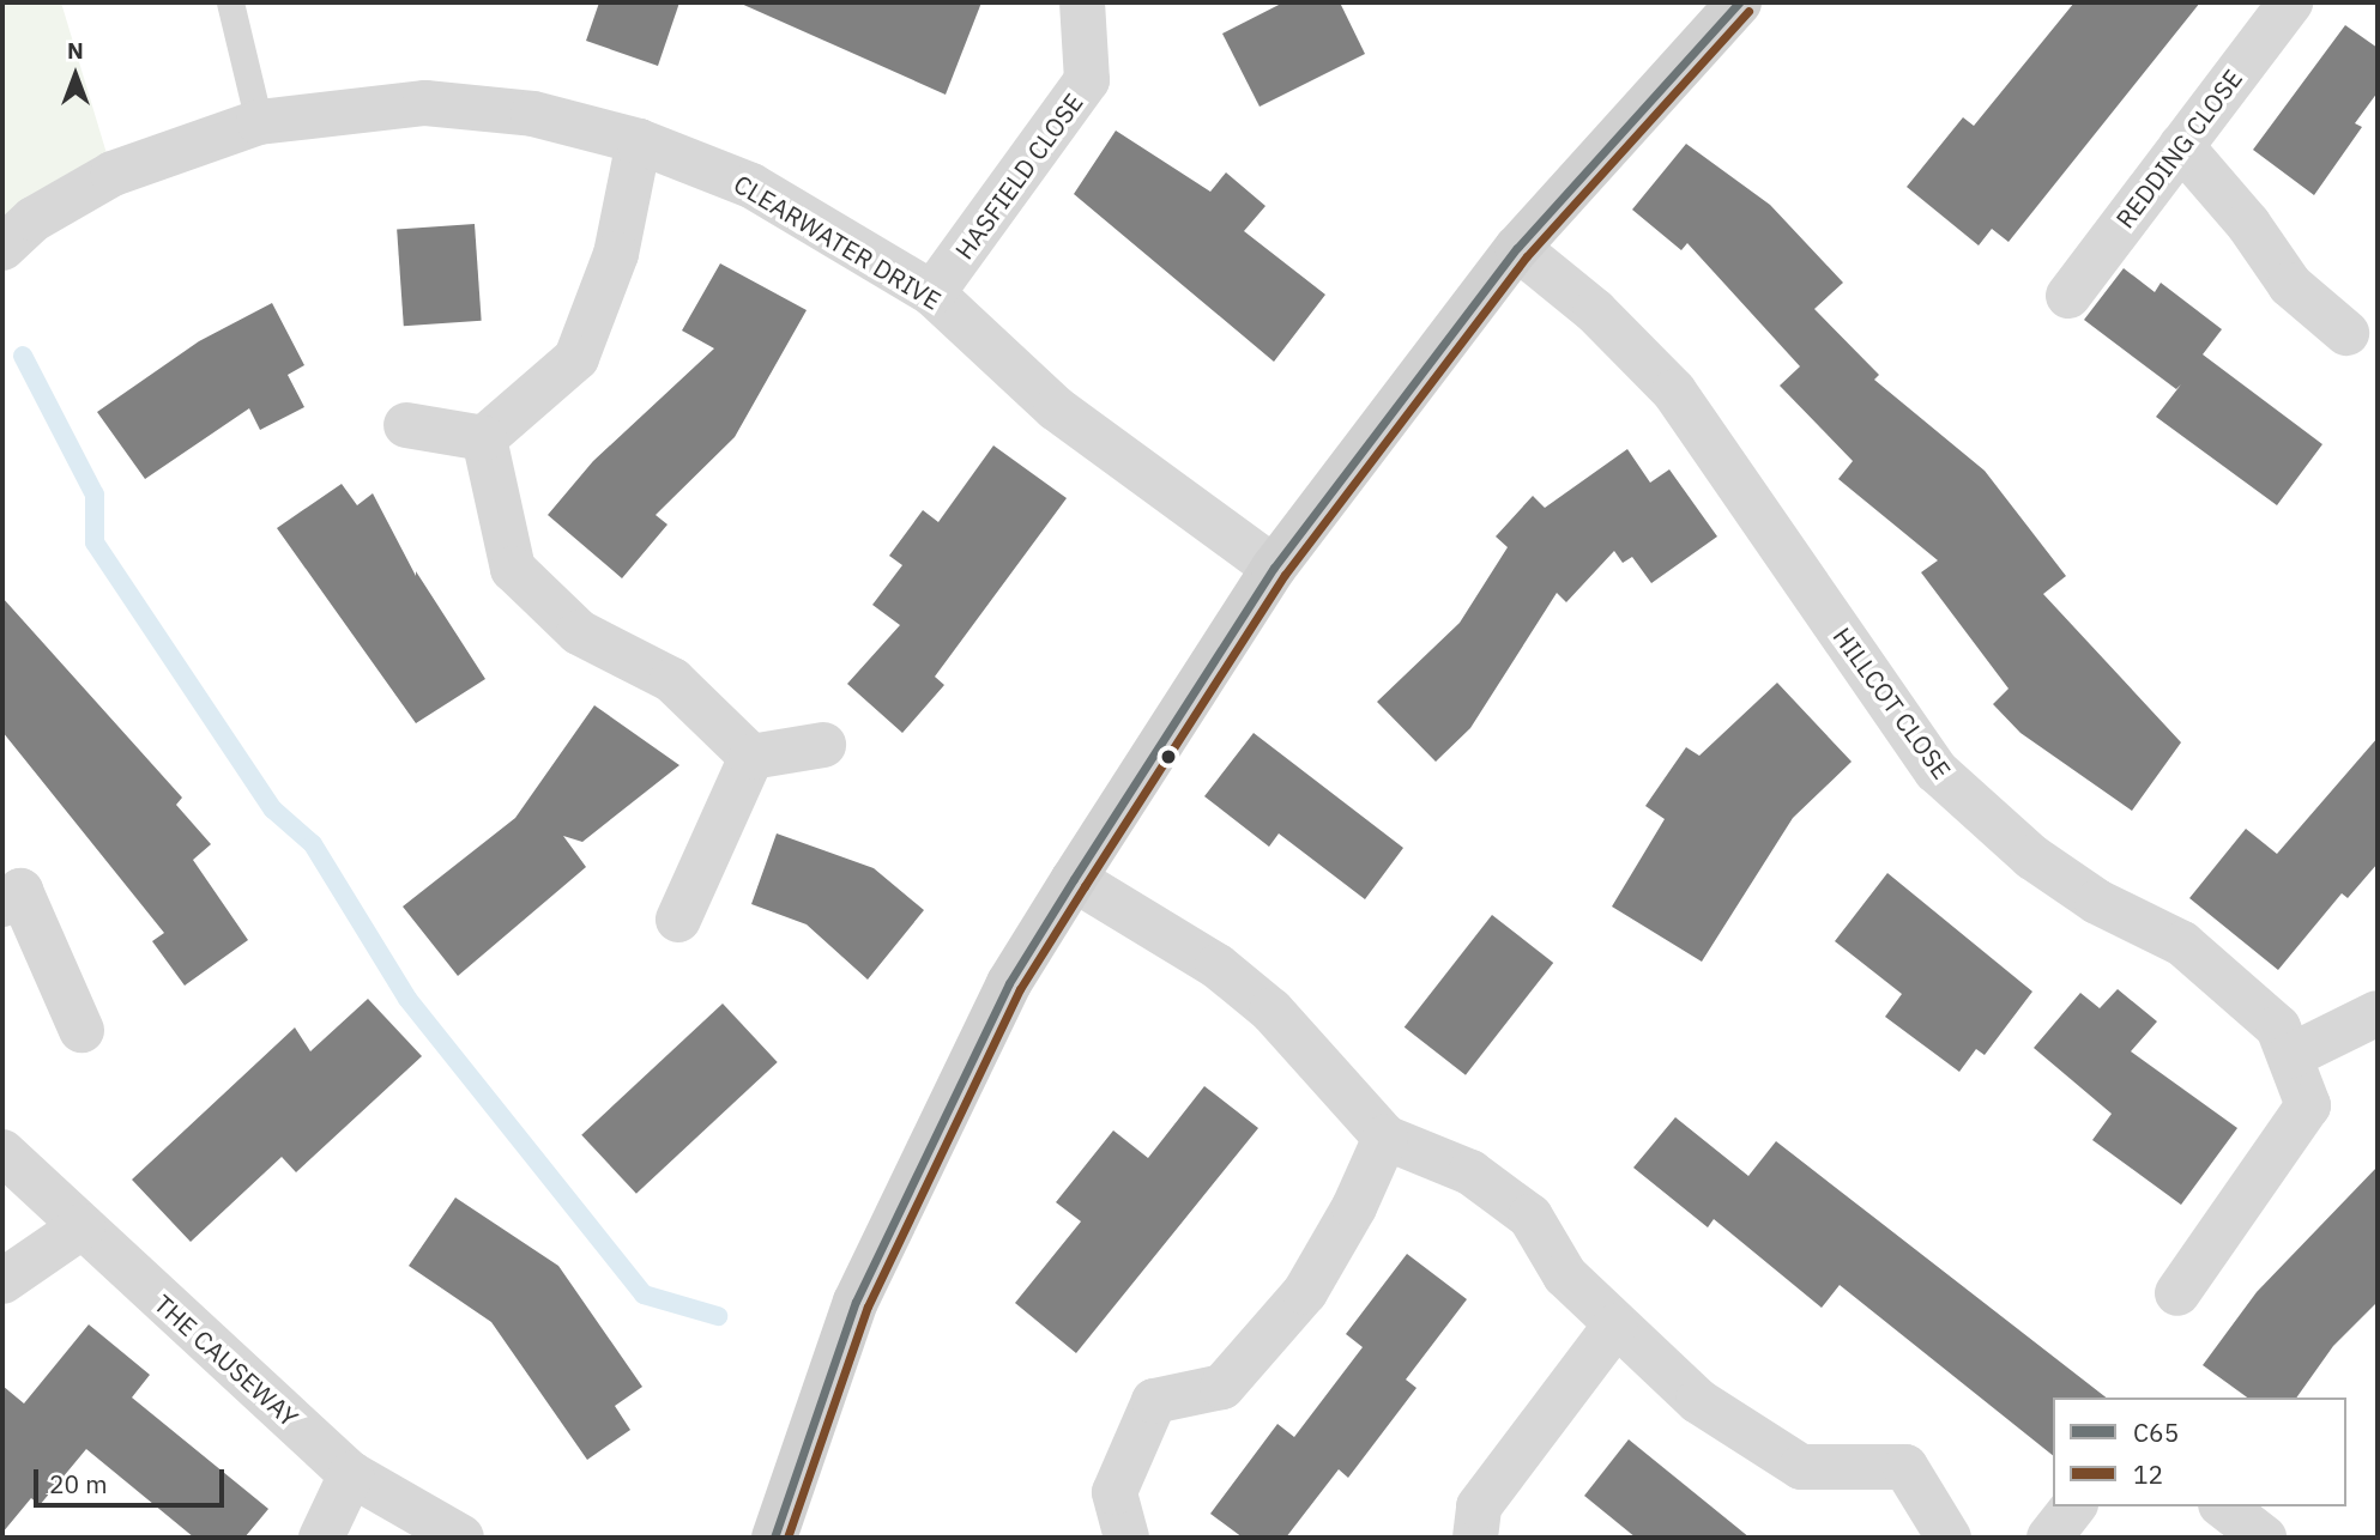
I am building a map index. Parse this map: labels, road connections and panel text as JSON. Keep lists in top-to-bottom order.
{
  "streets": {
    "street": [
      "REDDING CLOSE",
      "HASFIELD CLOSE",
      "CLEARWATER DRIVE",
      "HILLCOT CLOSE",
      "THE CAUSEWAY"
    ]
  },
  "crossings": [
    ["HASFIELD CLOSE", "CLEARWATER DRIVE"]
  ],
  "lines": ["transit line C65", "transit line 12"],
  "legend": ["C65", "12"],
  "scale_bar": "20 m",
  "north": "top"
}
